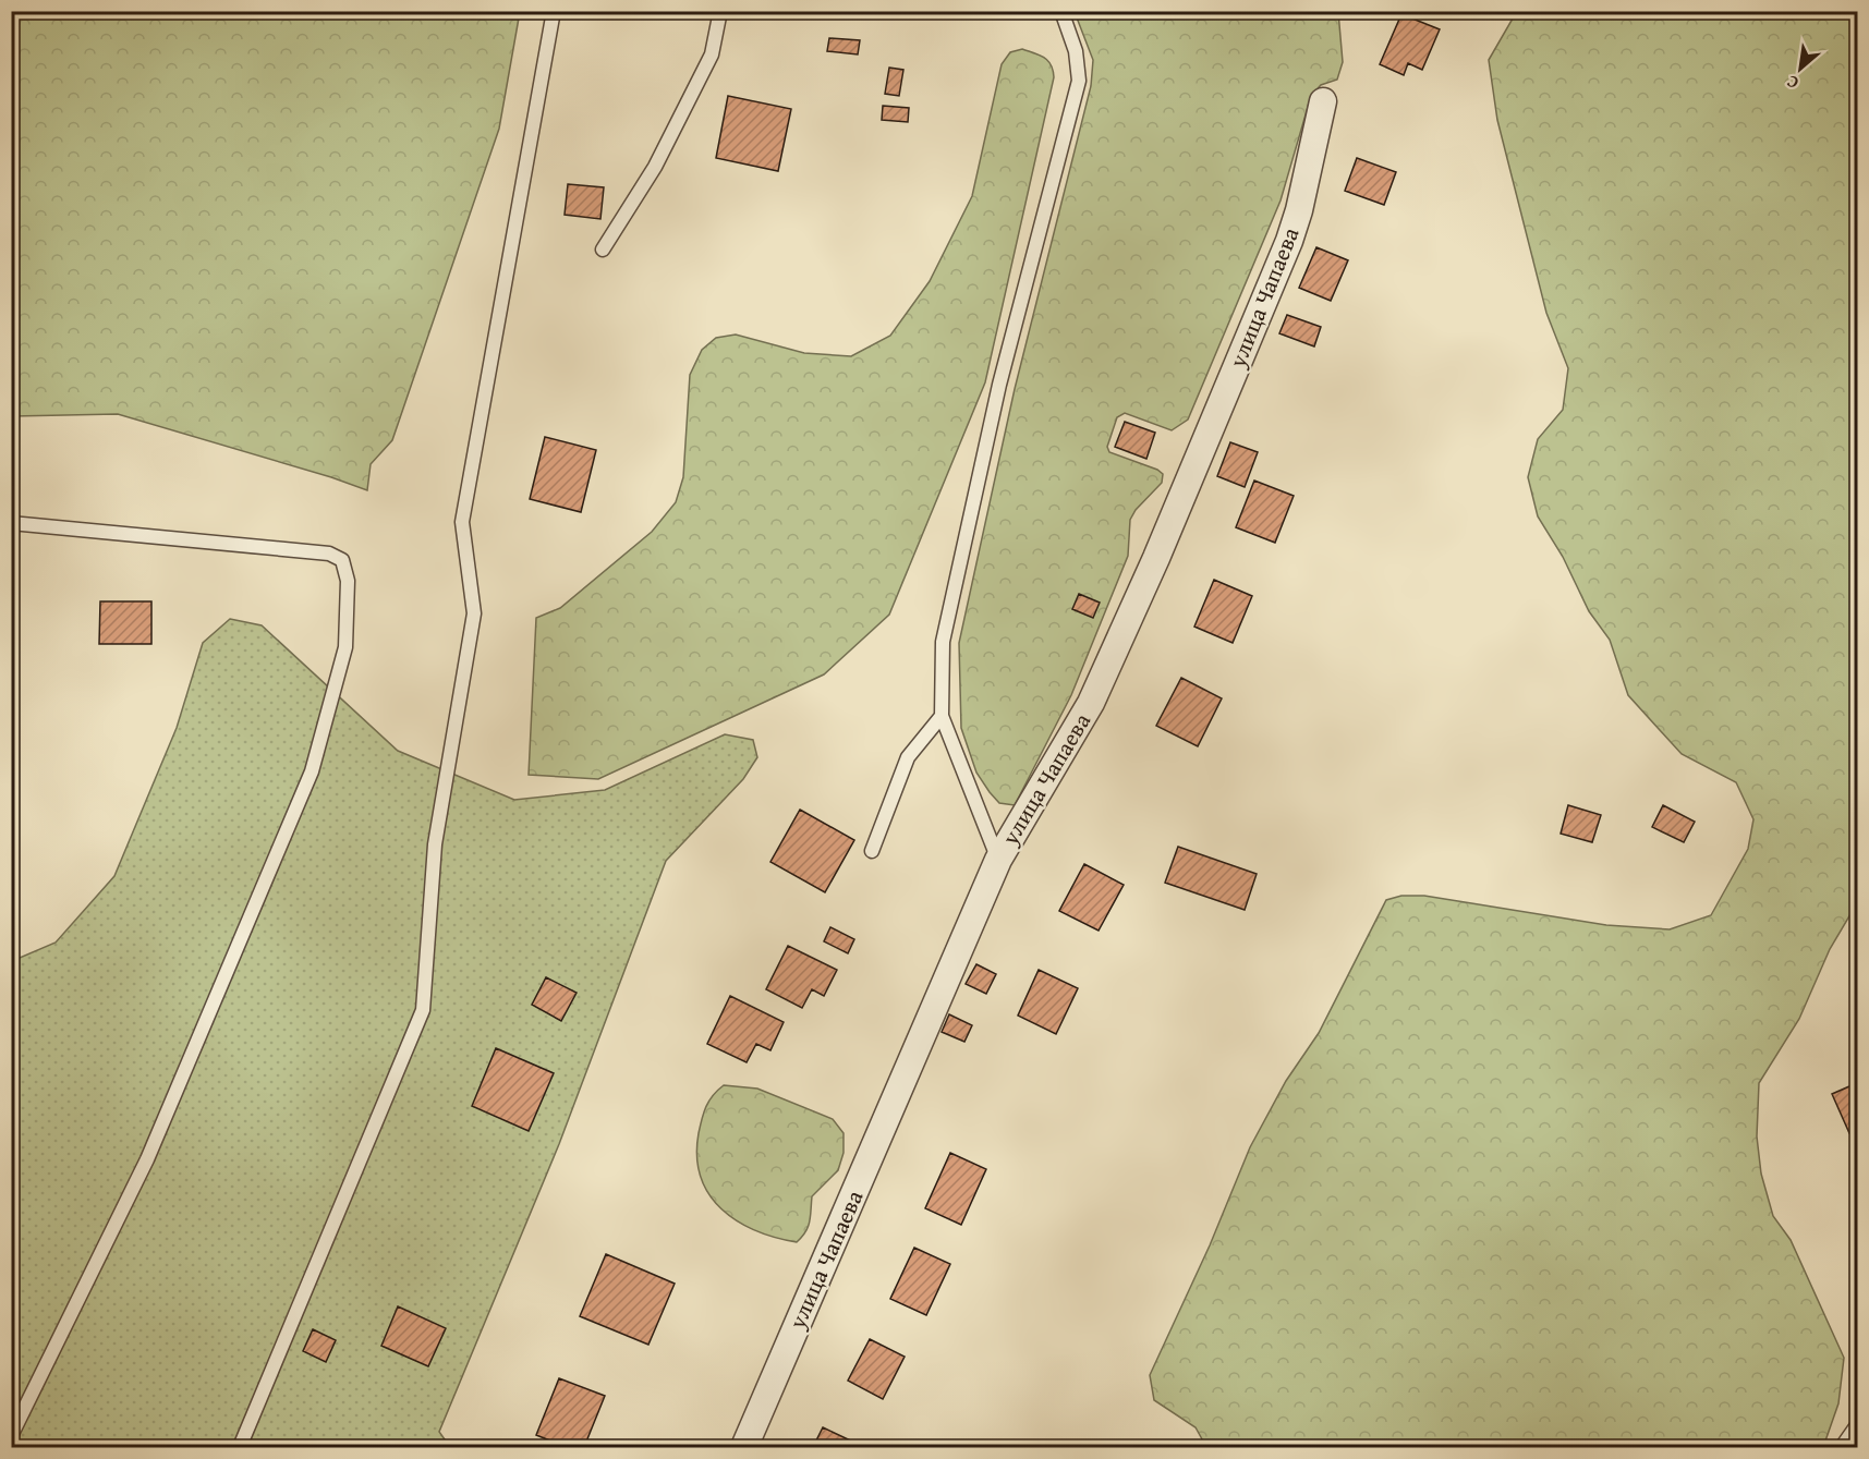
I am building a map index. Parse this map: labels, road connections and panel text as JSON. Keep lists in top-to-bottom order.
{
  "streets": {
    "street": ["улица Чапаева"]
  },
  "north": "bottom left"
}
